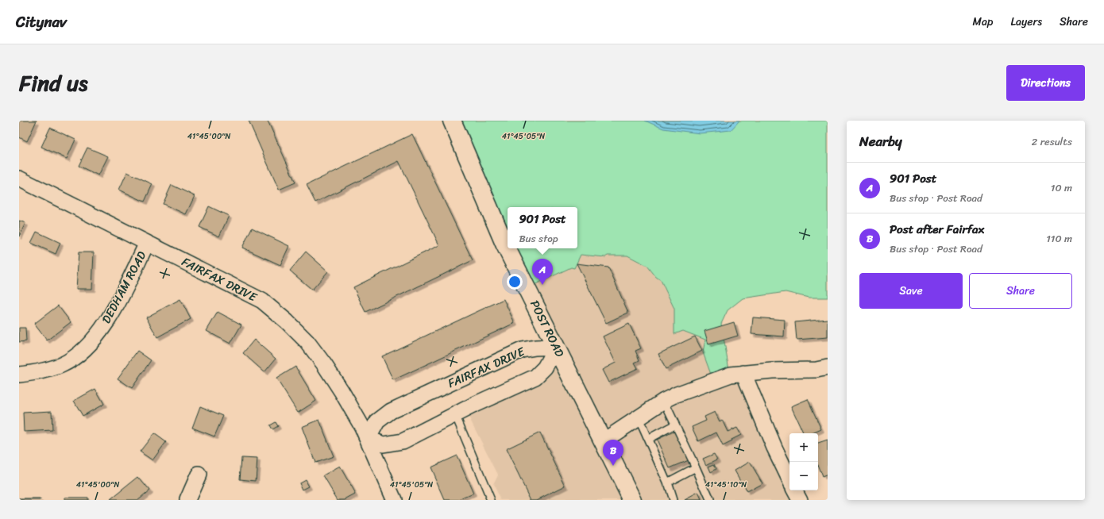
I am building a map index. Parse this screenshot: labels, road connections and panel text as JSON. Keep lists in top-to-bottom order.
{
  "streets": {
    "main road": ["POST ROAD"],
    "street": ["FAIRFAX DRIVE", "DEDHAM ROAD"]
  },
  "crossings": [
    ["FAIRFAX DRIVE", "DEDHAM ROAD"],
    ["FAIRFAX DRIVE", "POST ROAD"]
  ],
  "page": {
    "header": "Citynav",
    "nav": ["Map", "Layers", "Share"],
    "title": "Find us",
    "buttons": [
      "Directions",
      ["Save", "Share"]
    ],
    "heading": ["Nearby", "2 results"],
    "list": [
      {
        "mark": "A",
        "name": "901 Post",
        "note": "Bus stop · Post Road",
        "value": "10 m"
      },
      {
        "mark": "B",
        "name": "Post after Fairfax",
        "note": "Bus stop · Post Road",
        "value": "110 m"
      }
    ],
    "popup": ["901 Post", "Bus stop"],
    "pins": ["A", "B"],
    "map_buttons": ["+", "−"]
  },
  "coordinates": ["41°45'00\"N", "41°45'05\"N", "41°45'10\"N"]
}
